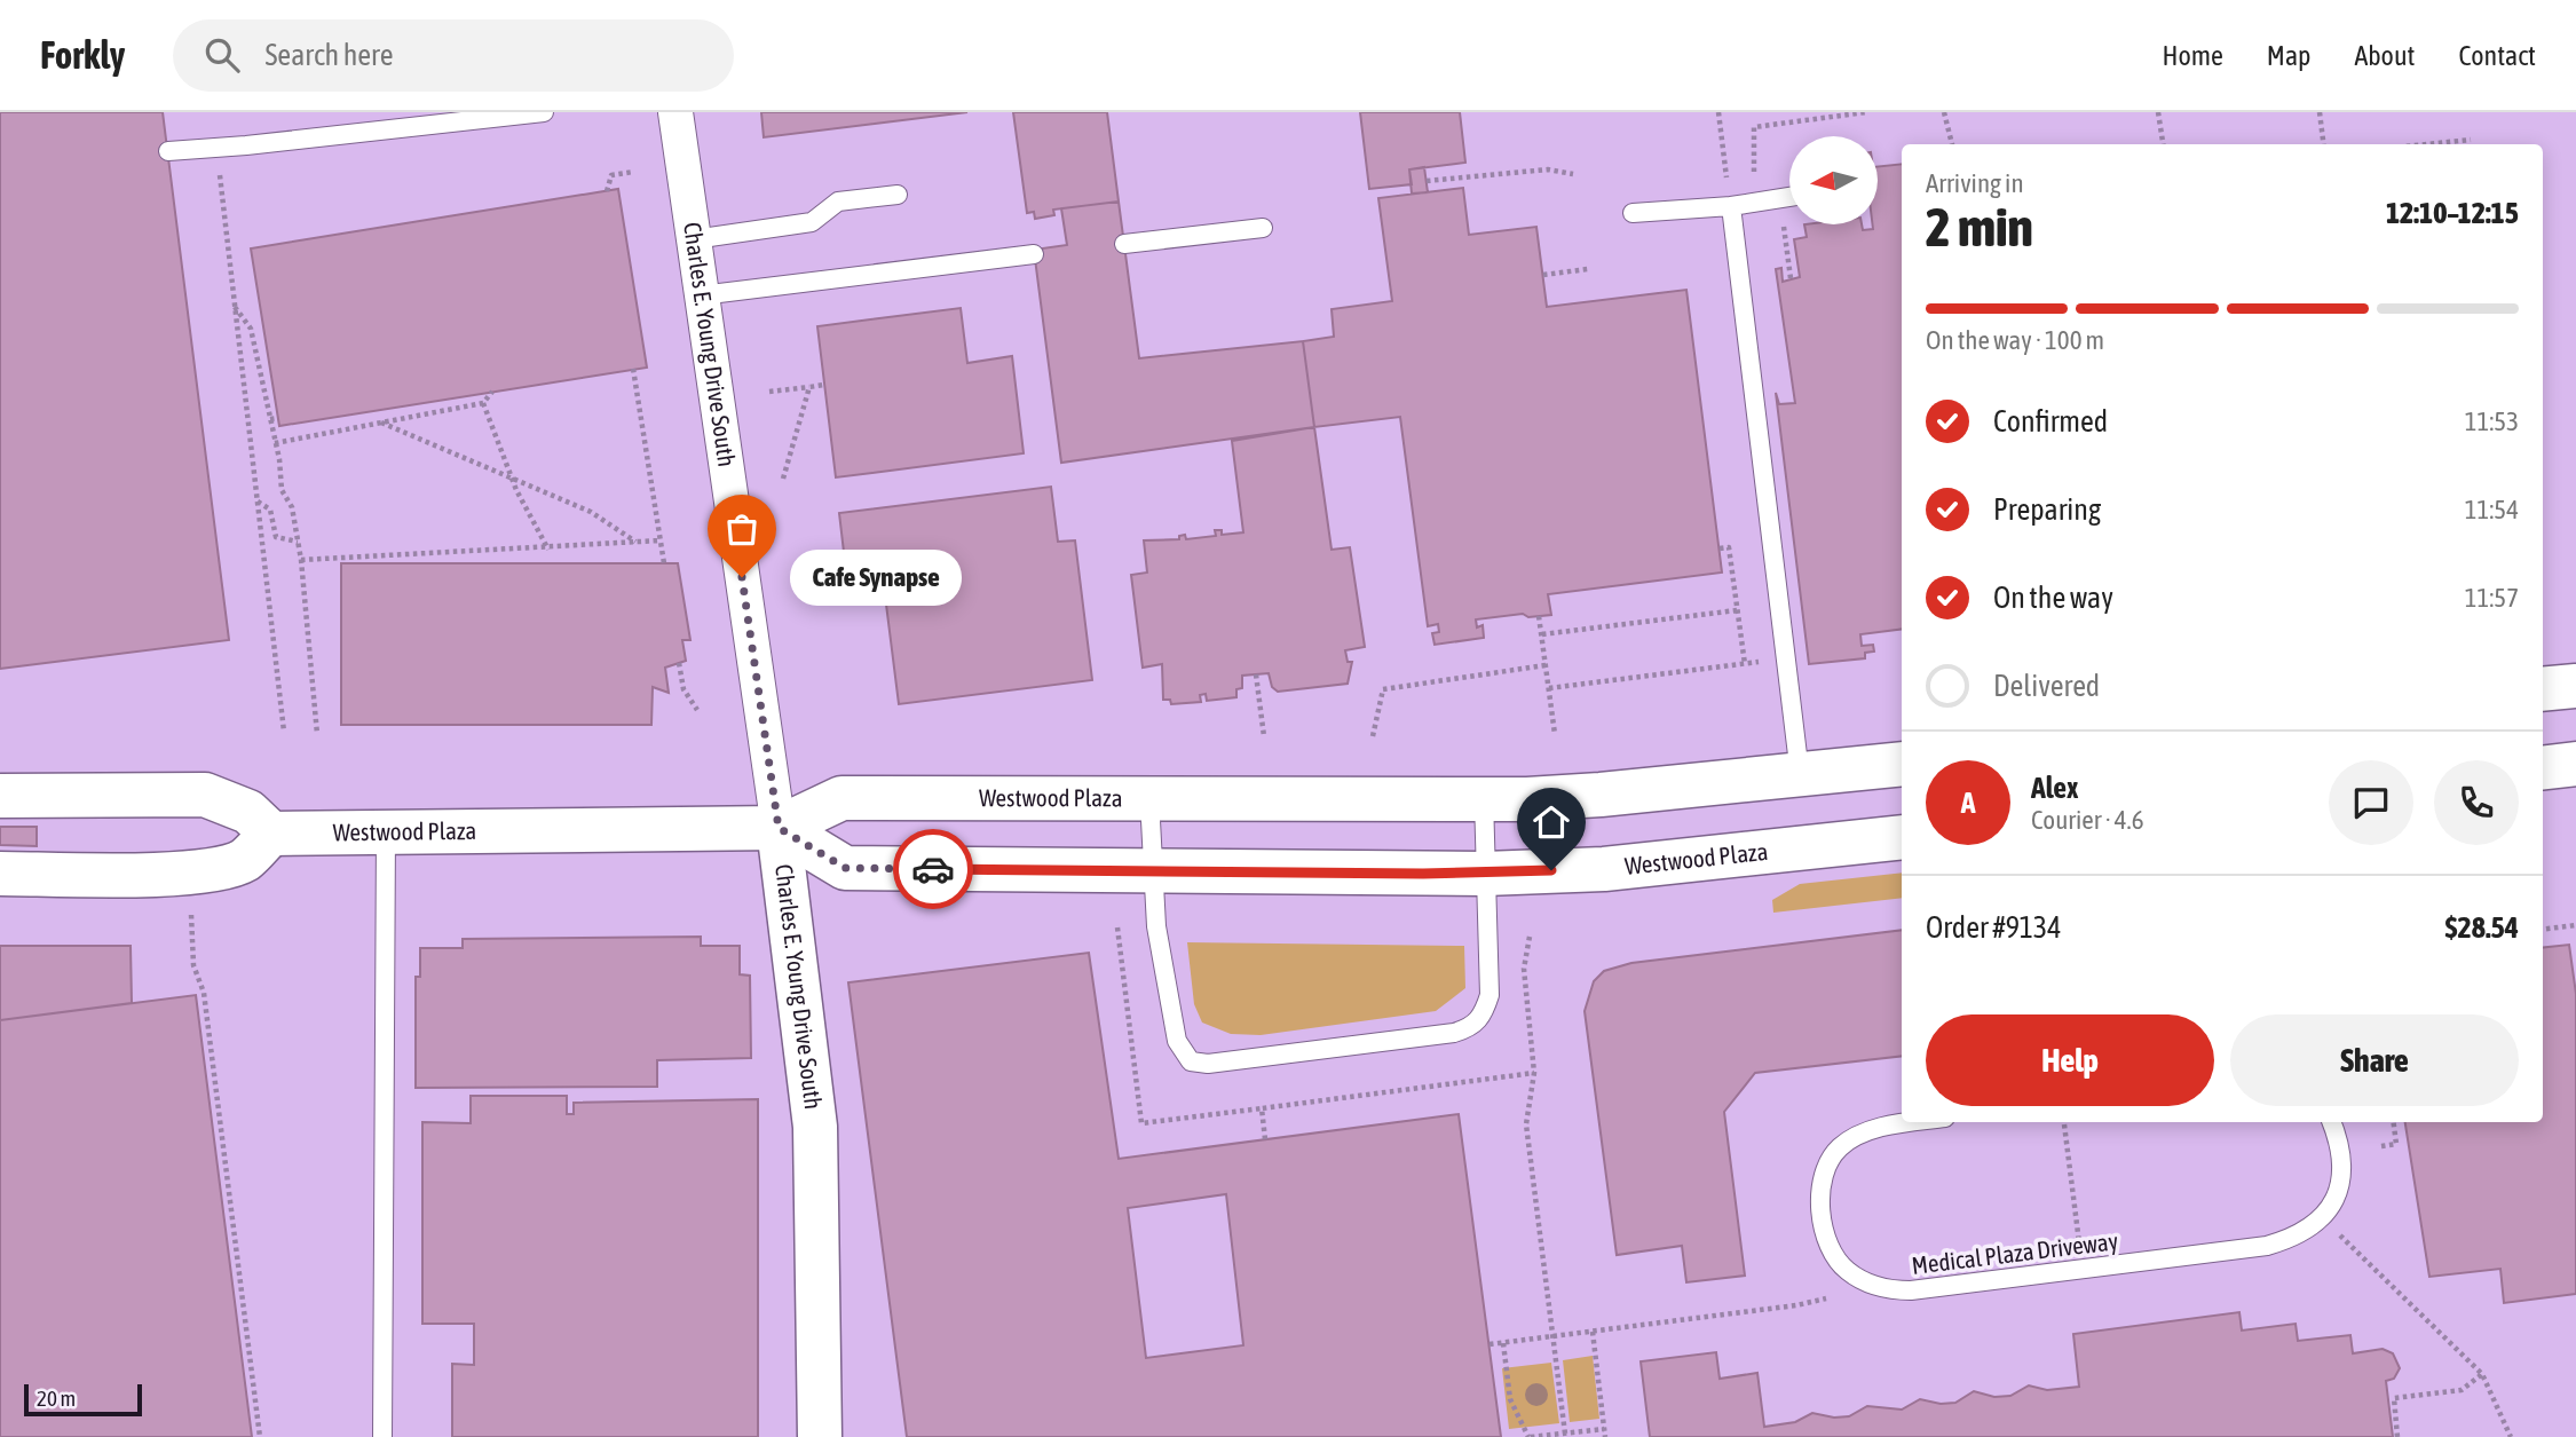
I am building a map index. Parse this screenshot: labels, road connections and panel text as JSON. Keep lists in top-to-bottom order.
{
  "streets": {
    "main road": ["Charles E. Young Drive South", "Westwood Plaza"],
    "lane": ["Medical Plaza Driveway"]
  },
  "crossings": [
    ["Charles E. Young Drive South", "Westwood Plaza"]
  ],
  "places": ["Cafe Synapse"],
  "scale_bar": "20 m",
  "north": "left",
  "page": {
    "header": "Forkly",
    "search": "Search here",
    "nav": [
      "Home",
      "Map",
      "About",
      "Contact"
    ],
    "heading": ["2 min", "Arriving in", "12:10–12:15"],
    "panel": [
      "Alex",
      "Courier · 4.6",
      "Order #9134",
      "$28.54"
    ],
    "bar": "On the way · 100 m",
    "list": [
      ["Confirmed", "11:53"],
      ["Preparing", "11:54"],
      ["On the way", "11:57"],
      "Delivered"
    ],
    "bubble": "Cafe Synapse",
    "round": "A",
    "buttons": ["Help", "Share"],
    "scale": "20 m"
  }
}
